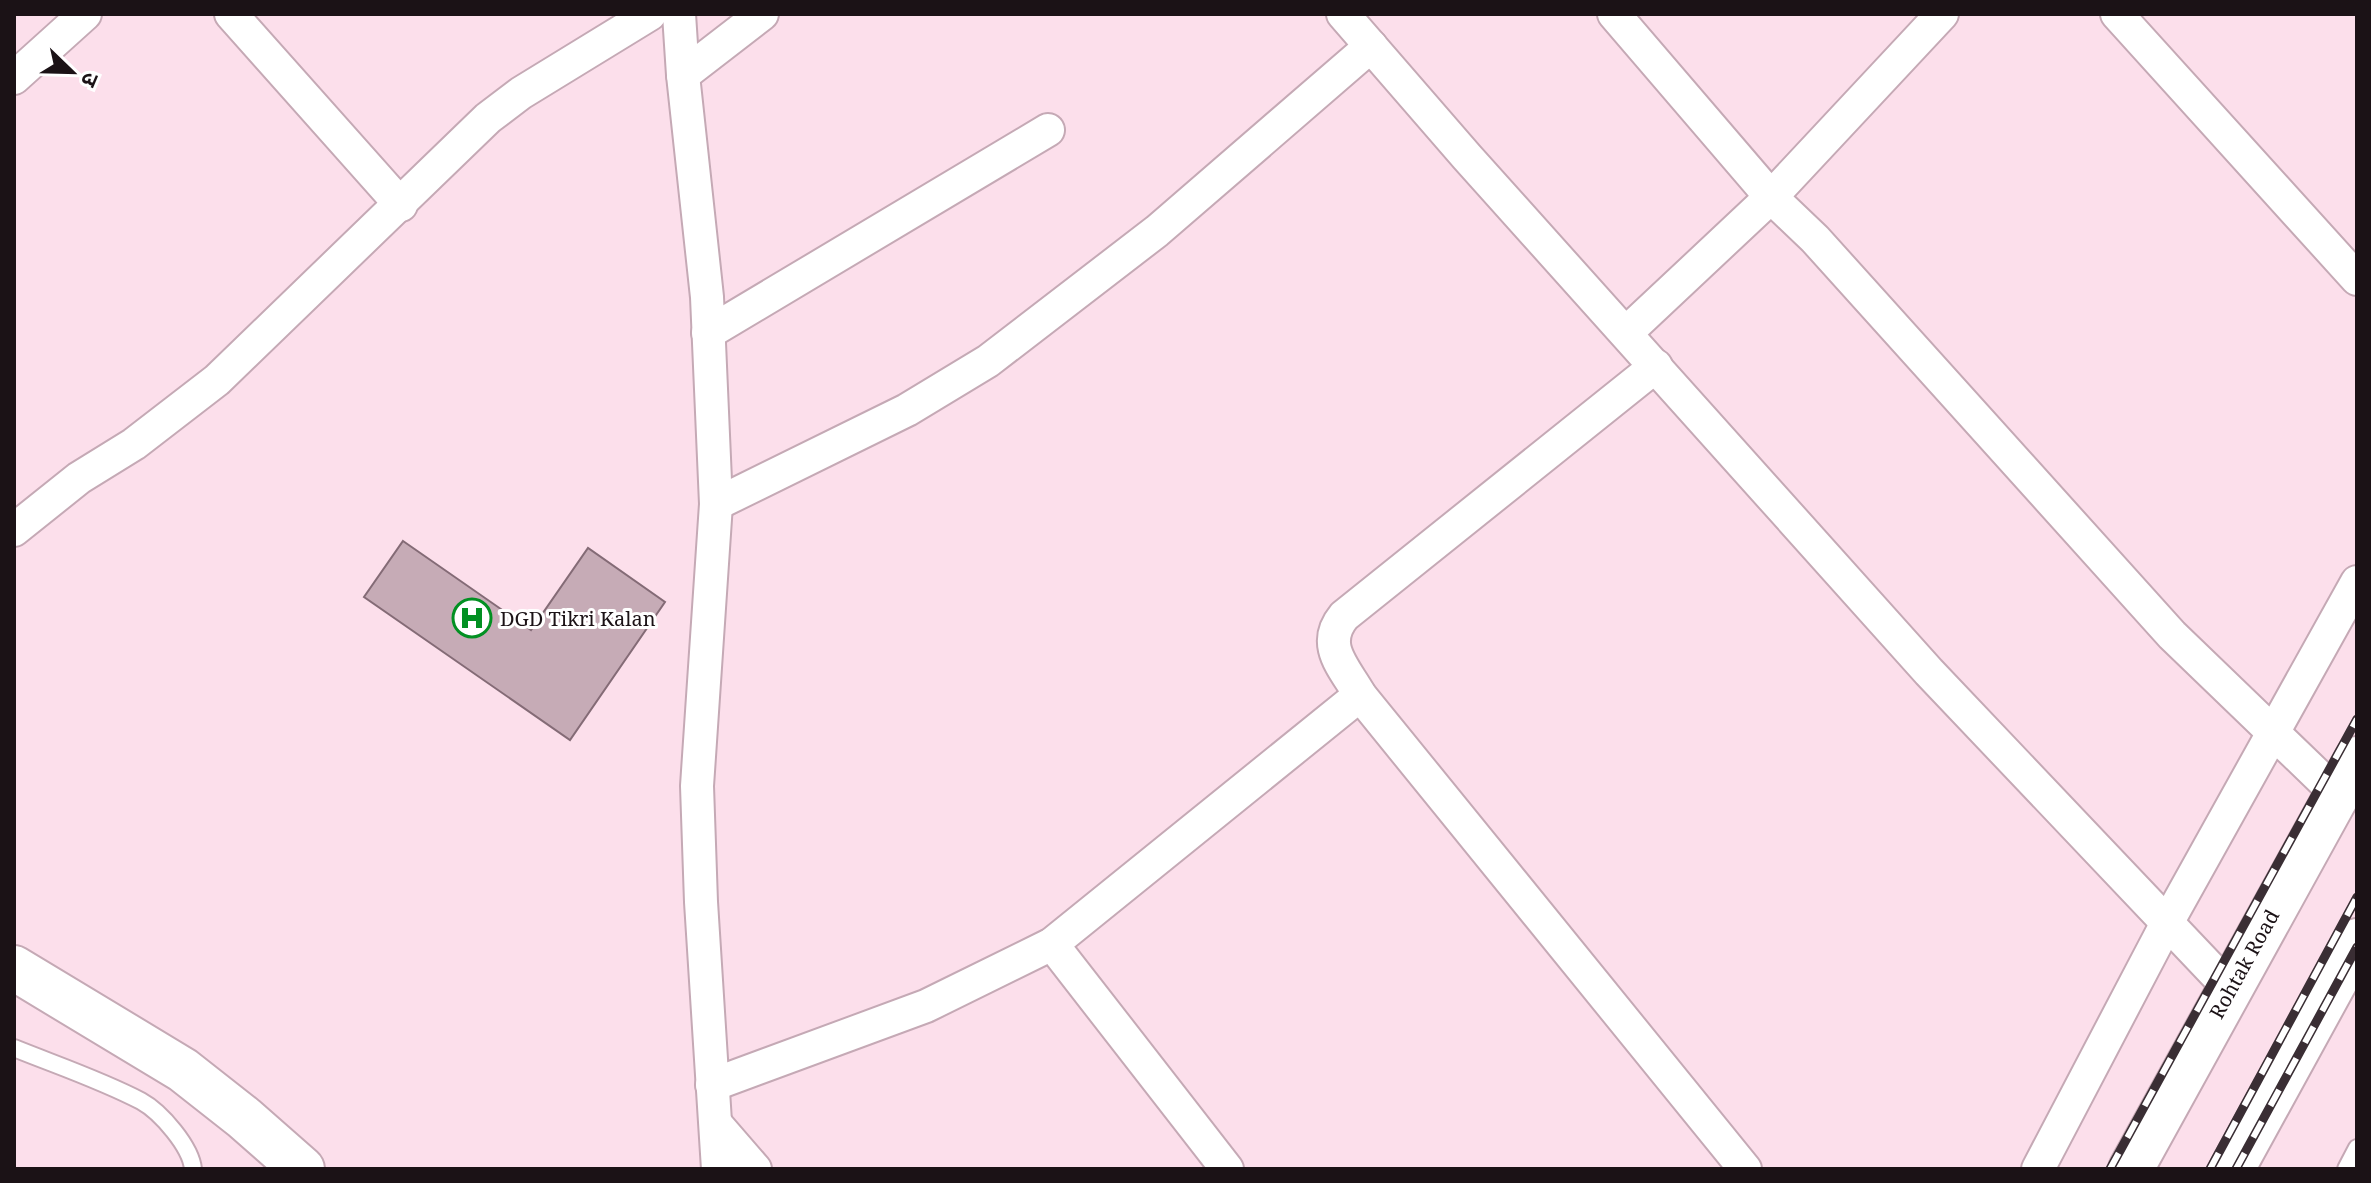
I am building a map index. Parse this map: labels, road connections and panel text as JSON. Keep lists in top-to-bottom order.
{
  "streets": {
    "main road": ["Rohtak Road"]
  },
  "places": {
    "hospital": ["DGD Tikri Kalan"]
  },
  "north": "bottom right"
}
